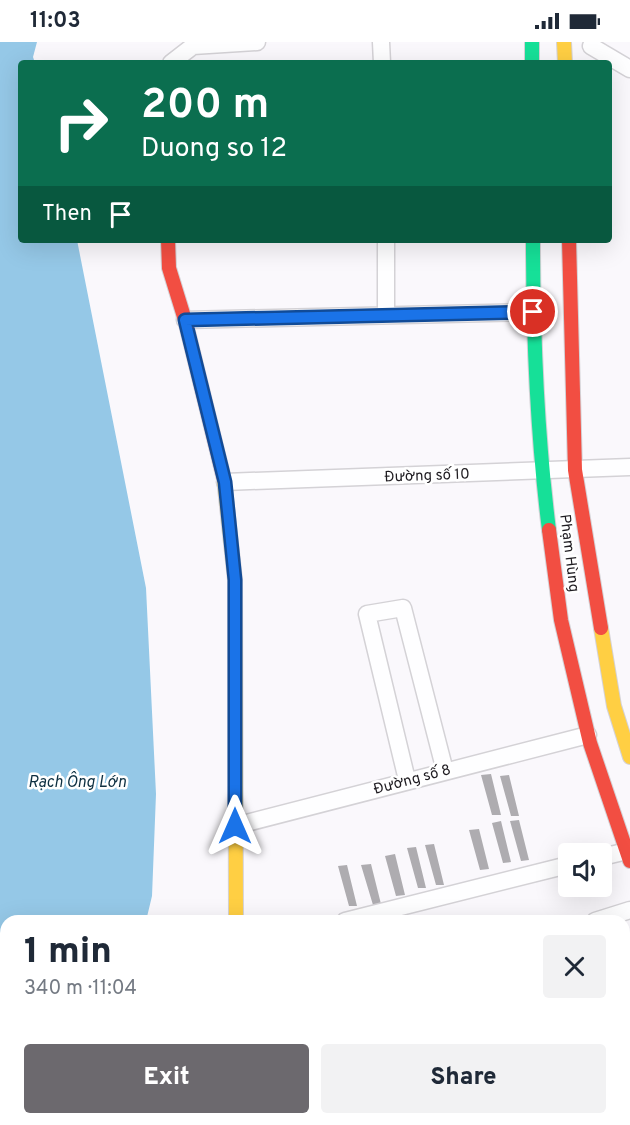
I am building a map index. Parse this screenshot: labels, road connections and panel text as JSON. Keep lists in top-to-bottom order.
{
  "streets": {
    "main road": ["Phạm Hùng"],
    "street": ["Đường số 10", "Đường số 8"]
  },
  "crossings": [
    ["Đường số 10", "Phạm Hùng"],
    ["Phạm Hùng", "Đường số 8"]
  ],
  "water": ["Rạch Ông Lớn"],
  "page": {
    "status": "11:03",
    "turn": ["200 m", "Duong so 12"],
    "then": "Then",
    "heading": ["1 min", "340 m · 11:04"],
    "buttons": ["Exit", "Share"]
  }
}
